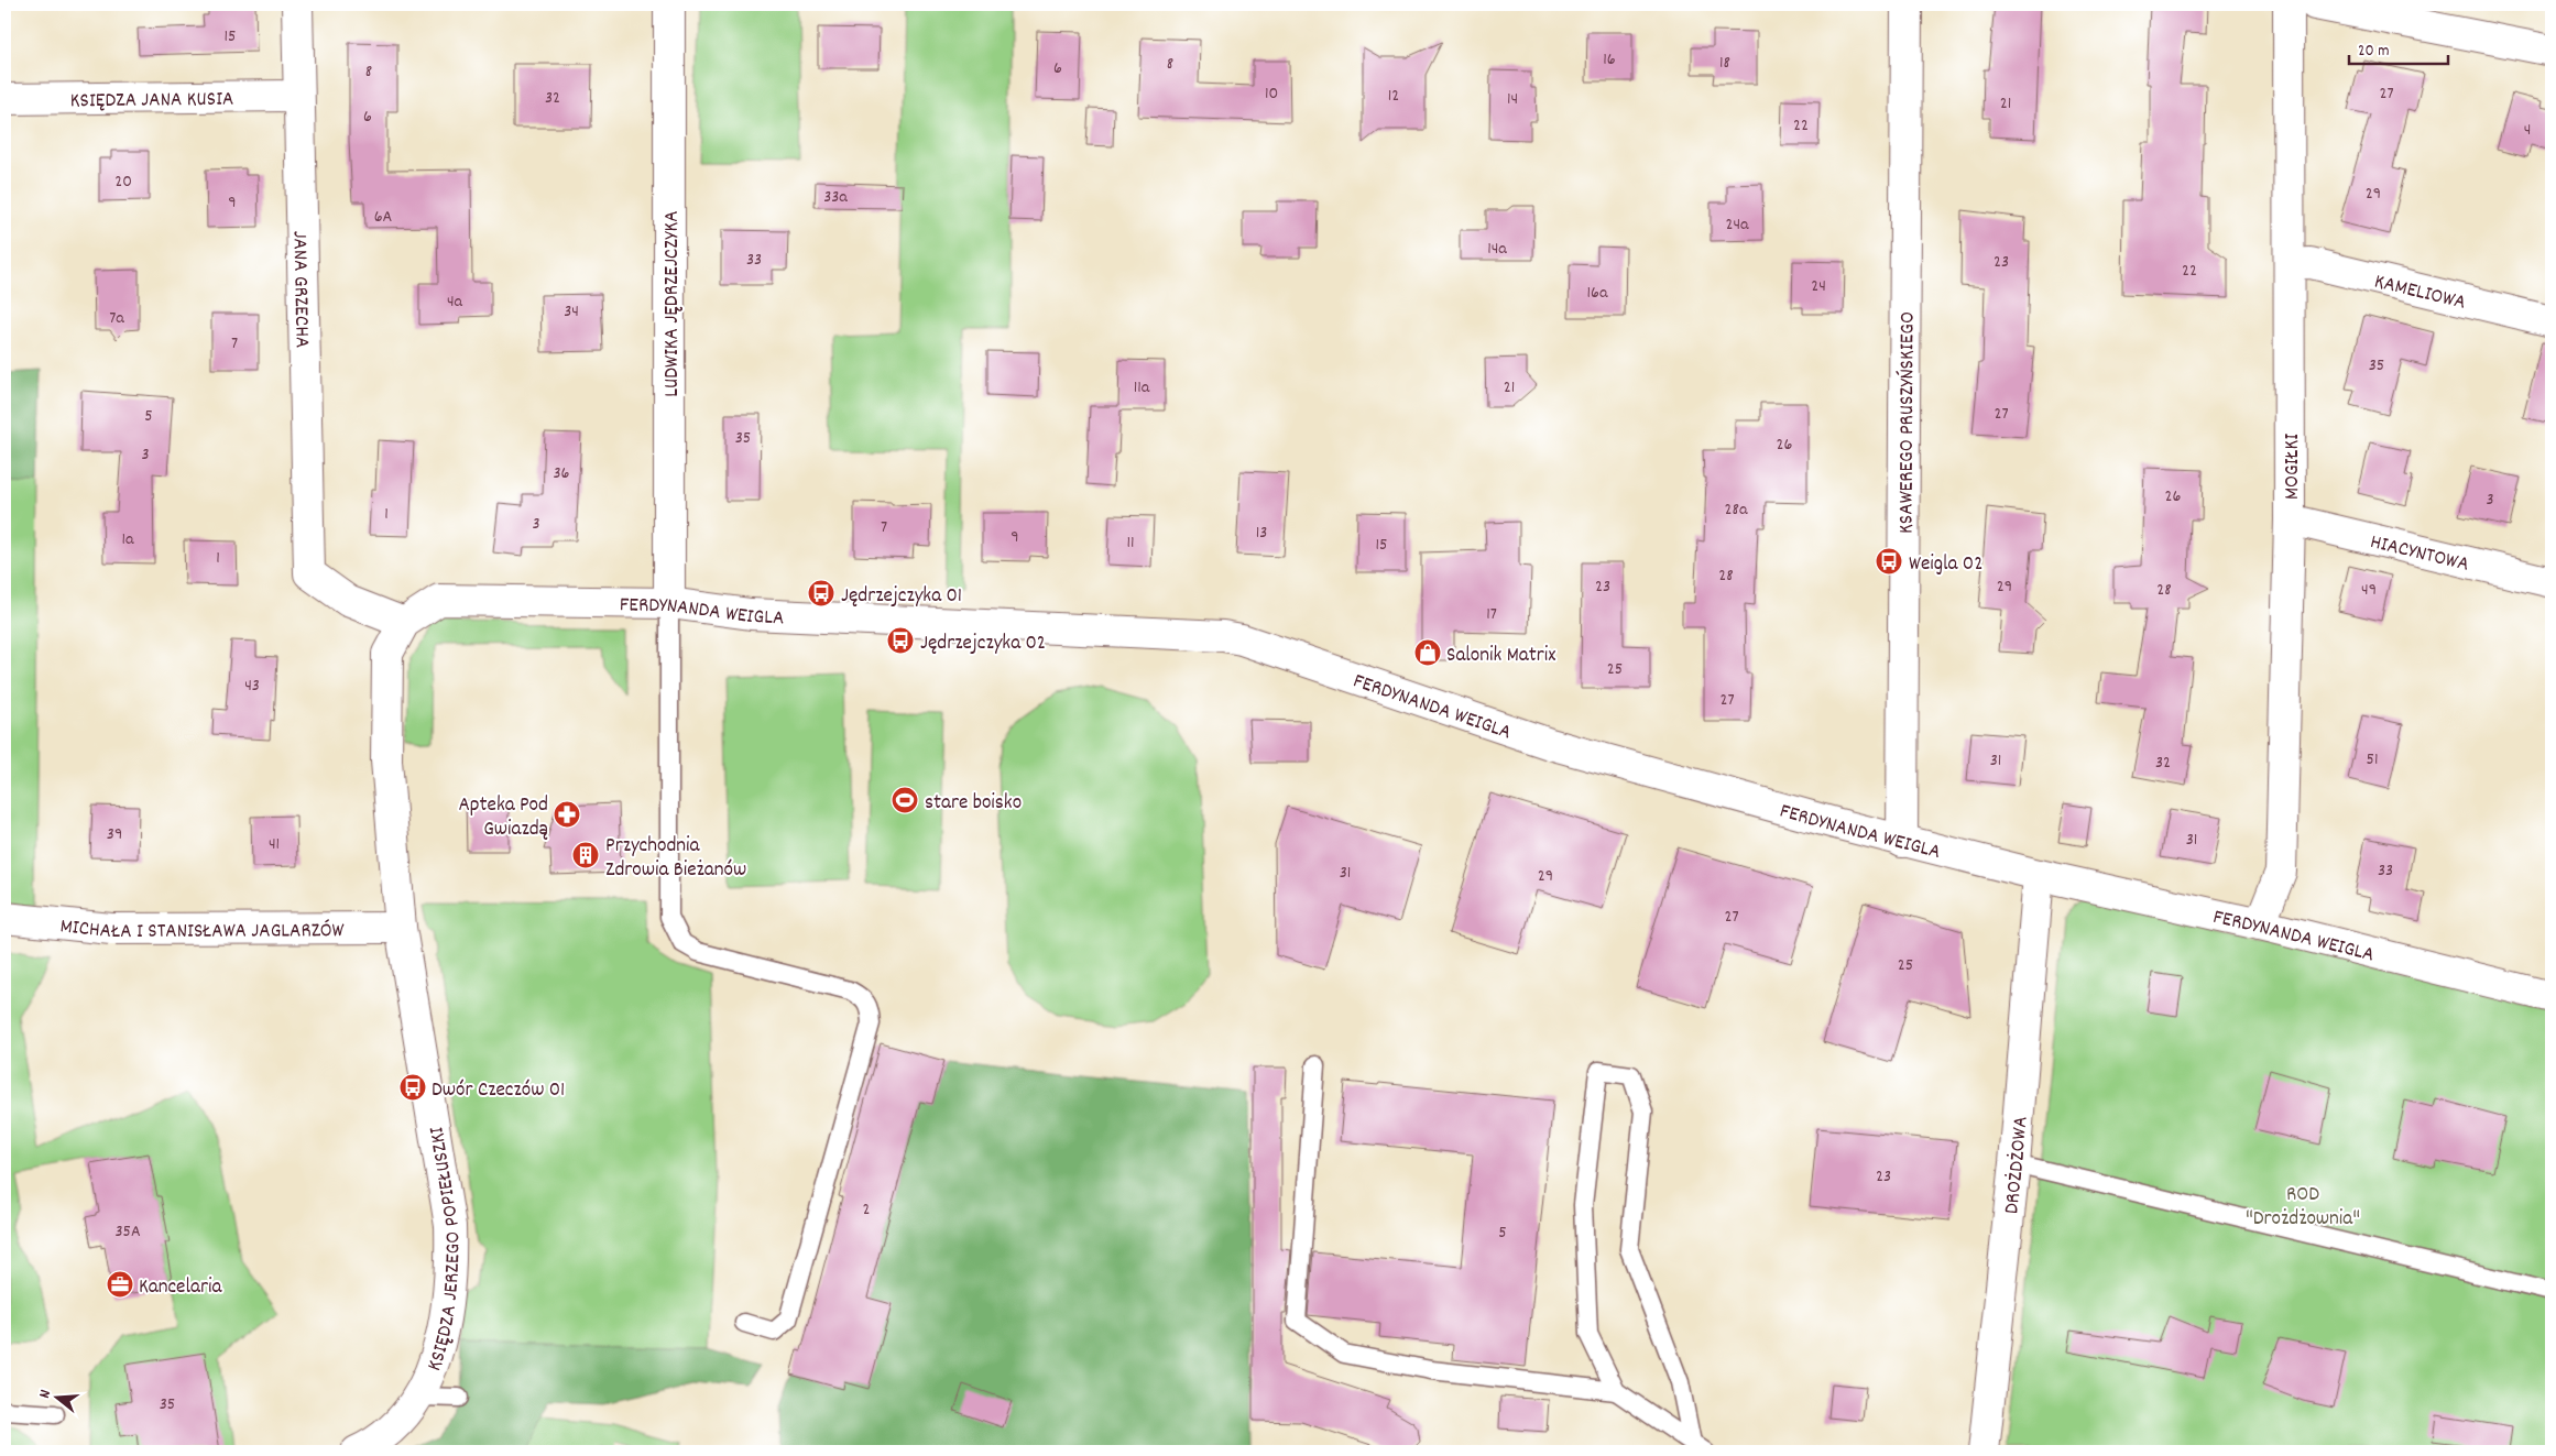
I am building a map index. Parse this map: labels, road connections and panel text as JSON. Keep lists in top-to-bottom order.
{
  "streets": {
    "street": [
      "KSIĘDZA JANA KUSIA",
      "JANA GRZECHA",
      "KAMELIOWA",
      "LUDWIKA JĘDRZEJCZYKA",
      "KSAWEREGO PRUSZYŃSKIEGO",
      "MOGIŁKI",
      "HIACYNTOWA",
      "FERDYNANDA WEIGLA",
      "MICHAŁA I STANISŁAWA JAGLARZÓW",
      "DROŻDŻOWA",
      "KSIĘDZA JERZEGO POPIEŁUSZKI"
    ]
  },
  "crossings": [
    ["KSIĘDZA JANA KUSIA", "JANA GRZECHA"],
    ["JANA GRZECHA", "FERDYNANDA WEIGLA"],
    ["JANA GRZECHA", "KSIĘDZA JERZEGO POPIEŁUSZKI"],
    ["KAMELIOWA", "MOGIŁKI"],
    ["LUDWIKA JĘDRZEJCZYKA", "FERDYNANDA WEIGLA"],
    ["KSAWEREGO PRUSZYŃSKIEGO", "FERDYNANDA WEIGLA"],
    ["MOGIŁKI", "HIACYNTOWA"],
    ["MOGIŁKI", "FERDYNANDA WEIGLA"],
    ["FERDYNANDA WEIGLA", "DROŻDŻOWA"],
    ["FERDYNANDA WEIGLA", "KSIĘDZA JERZEGO POPIEŁUSZKI"],
    ["MICHAŁA I STANISŁAWA JAGLARZÓW", "KSIĘDZA JERZEGO POPIEŁUSZKI"]
  ],
  "parks": ["ROD \"Drożdżownia\""],
  "places": {
    "bus stop": [
      "Weigla 02",
      "Jędrzejczyka 01",
      "Jędrzejczyka 02",
      "Dwór Czeczów 01"
    ],
    "shop": ["Salonik Matrix"],
    "sports": ["stare boisko"],
    "pharmacy": ["Apteka Pod Gwiazdą"],
    "building": ["Przychodnia Zdrowia Bieżanów"],
    "office": ["Kancelaria"]
  },
  "house_numbers": [
    "15",
    "16",
    "18",
    "8",
    "6",
    "8",
    "10",
    "27",
    "12",
    "32",
    "14",
    "21",
    "6",
    "22",
    "4",
    "20",
    "29",
    "33a",
    "9",
    "6A",
    "24a",
    "14a",
    "33",
    "23",
    "22",
    "24",
    "16a",
    "4a",
    "34",
    "7a",
    "7",
    "35",
    "11a",
    "21",
    "27",
    "5",
    "35",
    "26",
    "3",
    "36",
    "26",
    "3",
    "28a",
    "1",
    "3",
    "7",
    "13",
    "9",
    "1a",
    "11",
    "15",
    "1",
    "28",
    "23",
    "29",
    "28",
    "49",
    "17",
    "25",
    "43",
    "27",
    "51",
    "31",
    "32",
    "39",
    "31",
    "41",
    "33",
    "31",
    "29",
    "27",
    "25",
    "23",
    "2",
    "35A",
    "5",
    "35"
  ],
  "scale_bar": "20 m",
  "north": "left"
}
